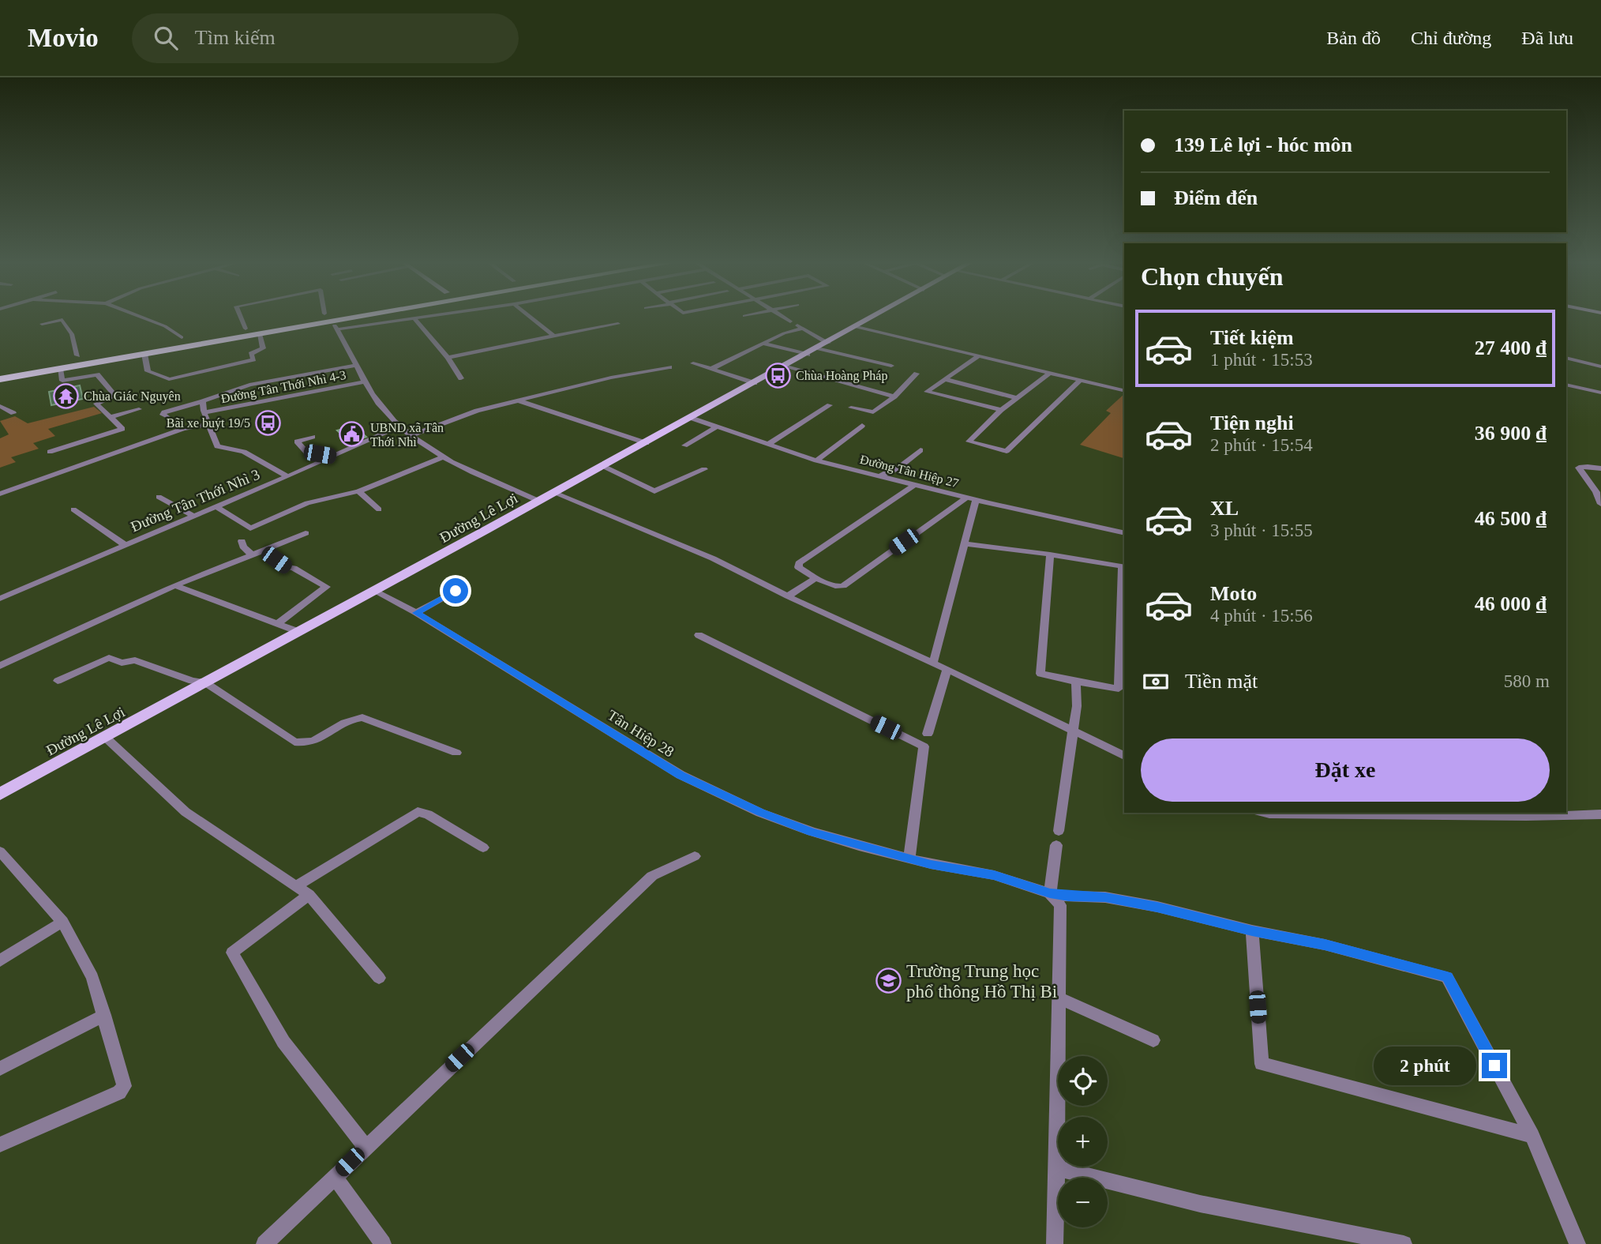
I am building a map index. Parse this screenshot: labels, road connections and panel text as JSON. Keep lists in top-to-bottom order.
{
  "streets": {
    "main road": ["Đường Lê Lợi"],
    "street": [
      "Đường Tân Thới Nhì 4-3",
      "Đường Tân Hiệp 27",
      "Đường Tân Thới Nhì 3",
      "Tân Hiệp 28"
    ]
  },
  "crossings": [
    ["Đường Tân Hiệp 27", "Đường Lê Lợi"],
    ["Đường Lê Lợi", "Tân Hiệp 28"]
  ],
  "places": {
    "bus stop": ["Chùa Hoàng Pháp", "Bãi xe buýt 19/5"],
    "temple": ["Chùa Giác Nguyên"],
    "public building": ["UBND xã Tân Thới Nhì"],
    "school or university": ["Trường Trung học phổ thông Hồ Thị Bi"]
  },
  "page": {
    "header": "Movio",
    "search": "Tìm kiếm",
    "nav": ["Bản đồ", "Chỉ đường", "Đã lưu"],
    "banner": ["139 Lê lợi - hóc môn", "Điểm đến"],
    "heading": "Chọn chuyến",
    "list": [
      {
        "name": "Tiết kiệm",
        "note": "1 phút · 15:53",
        "value": "27 400 ₫"
      },
      {
        "name": "Tiện nghi",
        "note": "2 phút · 15:54",
        "value": "36 900 ₫"
      },
      {
        "name": "XL",
        "note": "3 phút · 15:55",
        "value": "46 500 ₫"
      },
      {
        "name": "Moto",
        "note": "4 phút · 15:56",
        "value": "46 000 ₫"
      }
    ],
    "pay": ["Tiền mặt", "580 m"],
    "buttons": "Đặt xe",
    "bubble": "2 phút",
    "map_buttons": ["+", "−"]
  }
}
